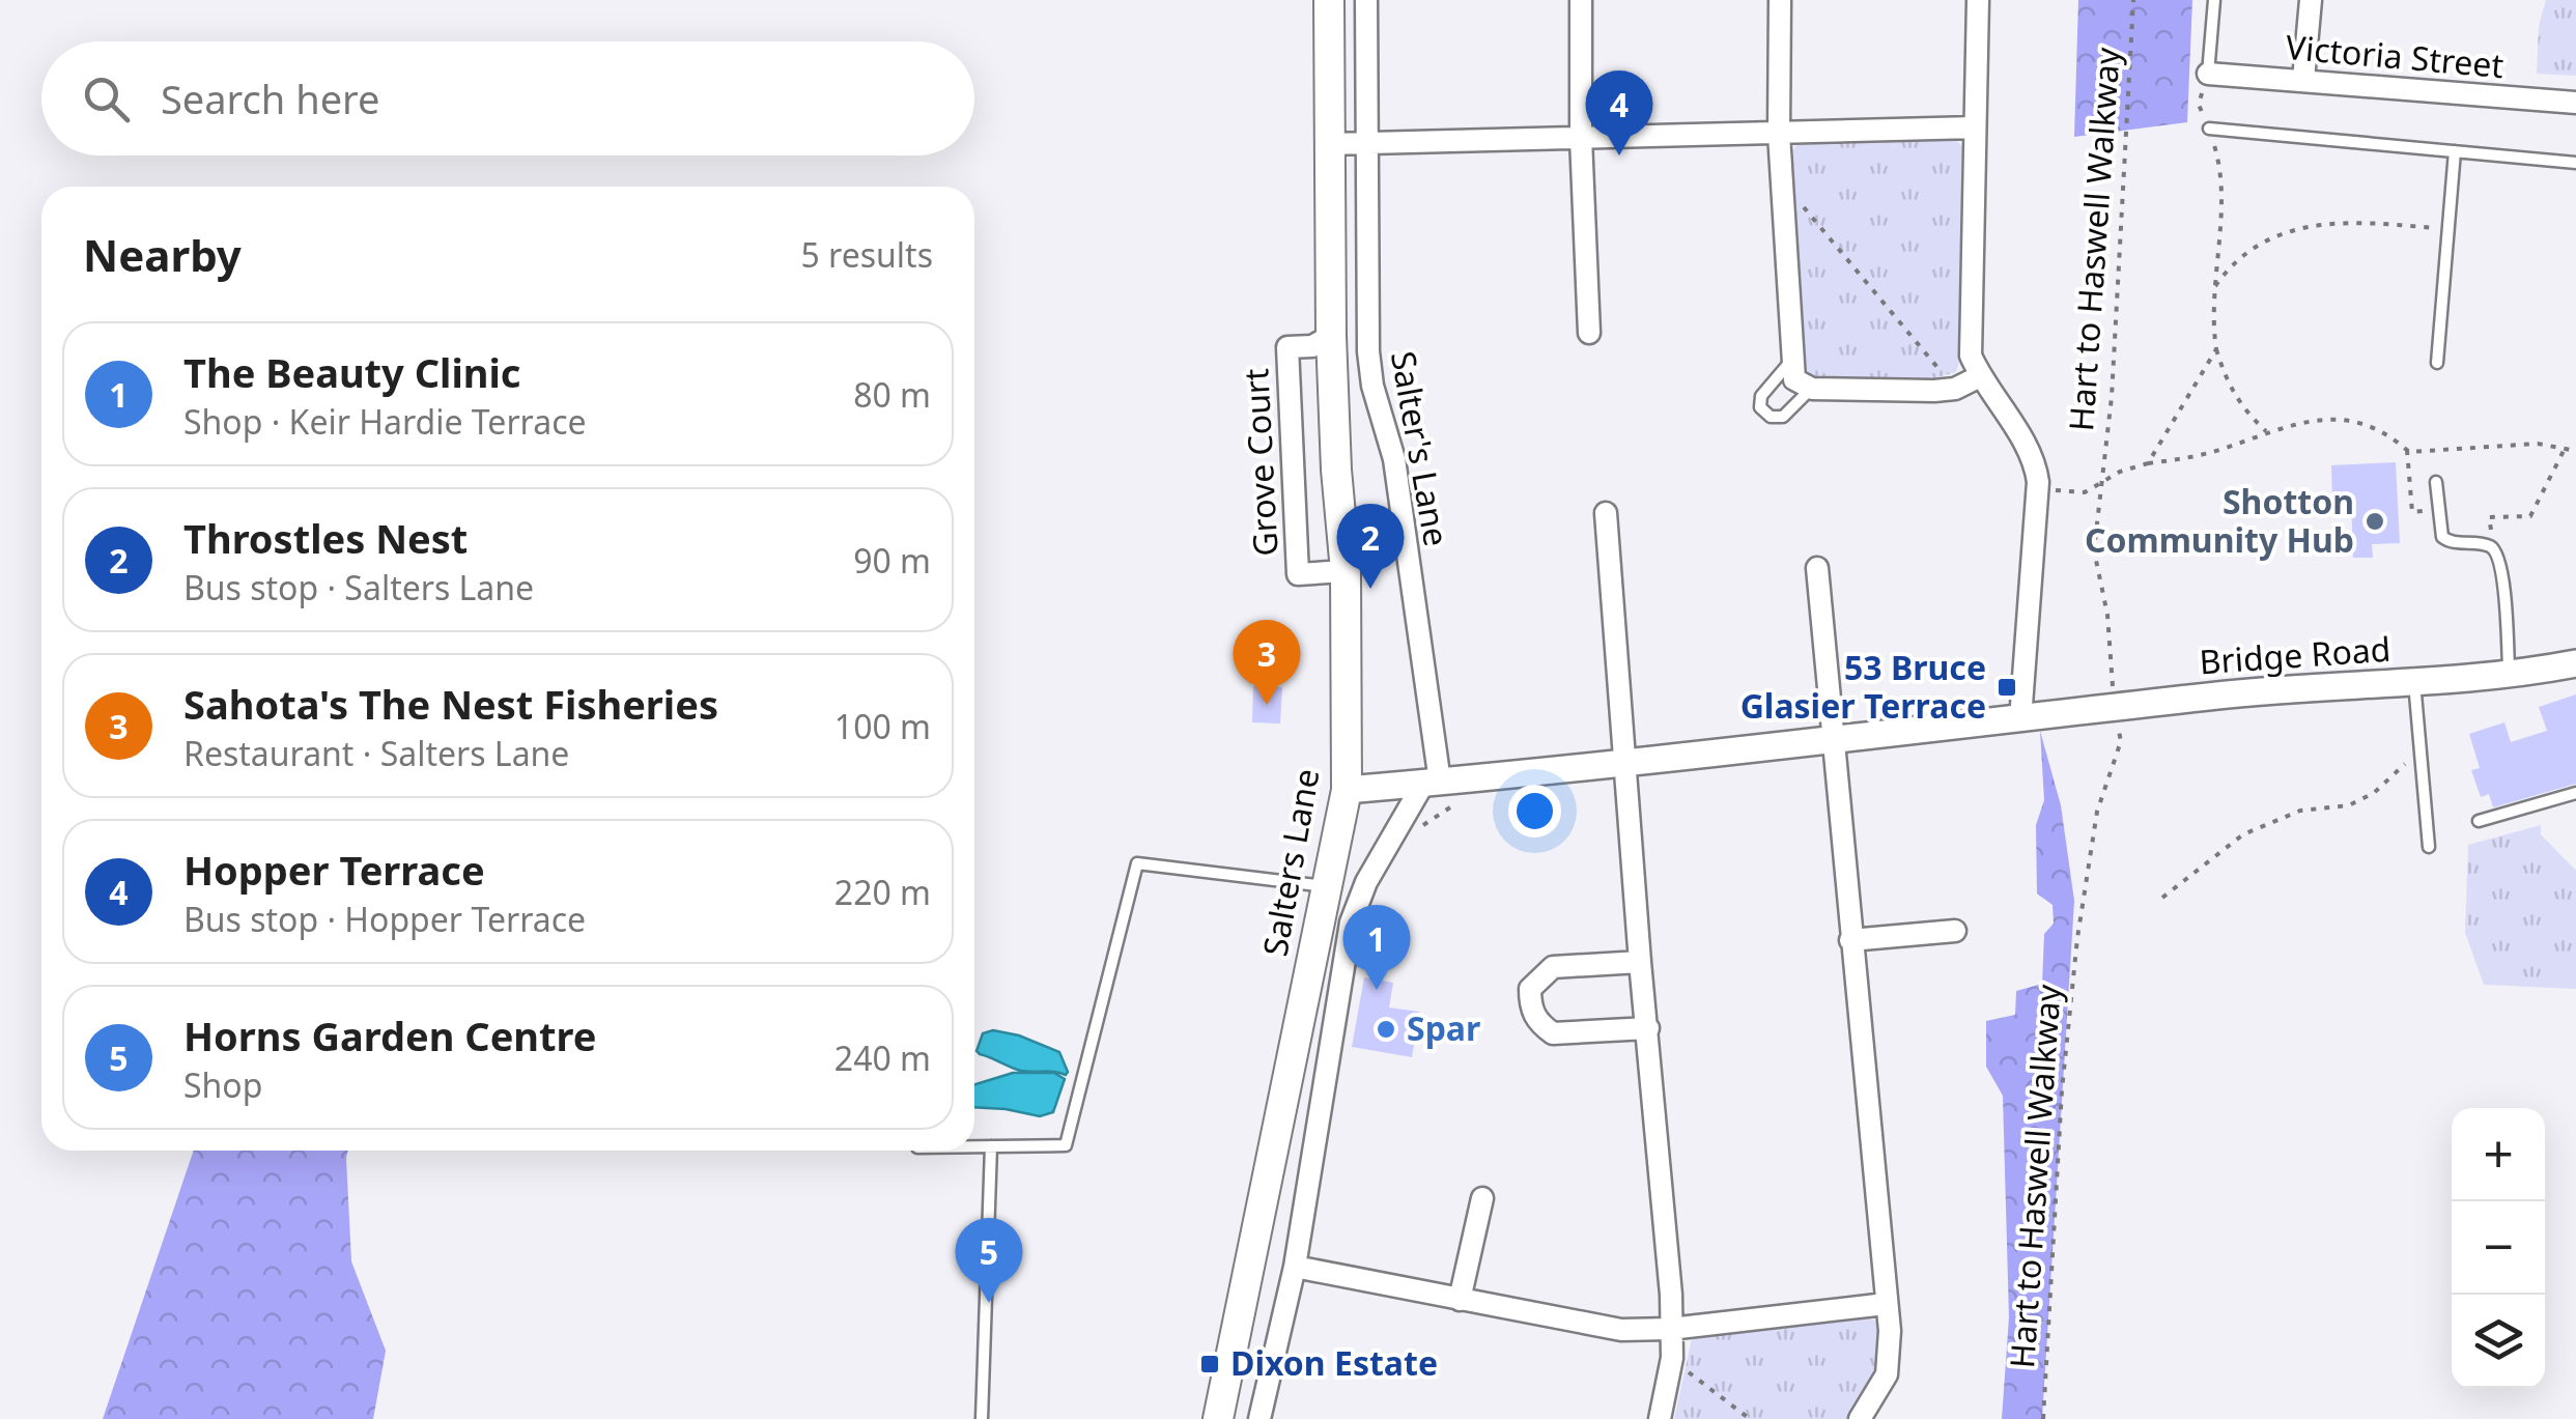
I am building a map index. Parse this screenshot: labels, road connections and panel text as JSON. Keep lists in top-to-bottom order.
{
  "streets": {
    "main road": ["Salters Lane"],
    "street": [
      "Victoria Street",
      "Salter's Lane",
      "Grove Court",
      "Bridge Road"
    ],
    "path": ["Hart to Haswell Walkway"]
  },
  "crossings": [
    ["Salter's Lane", "Bridge Road"],
    ["Grove Court", "Salters Lane"],
    ["Bridge Road", "Salters Lane"]
  ],
  "places": {
    "other": ["Shotton Community Hub", "Spar"],
    "transit": ["53 Bruce Glasier Terrace", "Dixon Estate"]
  },
  "page": {
    "search": "Search here",
    "pins": [
      "4",
      "2",
      "3",
      "1",
      "5"
    ],
    "heading": ["Nearby", "5 results"],
    "list": [
      {
        "mark": "1",
        "name": "The Beauty Clinic",
        "note": "Shop · Keir Hardie Terrace",
        "value": "80 m"
      },
      {
        "mark": "2",
        "name": "Throstles Nest",
        "note": "Bus stop · Salters Lane",
        "value": "90 m"
      },
      {
        "mark": "3",
        "name": "Sahota's The Nest Fisheries",
        "note": "Restaurant · Salters Lane",
        "value": "100 m"
      },
      {
        "mark": "4",
        "name": "Hopper Terrace",
        "note": "Bus stop · Hopper Terrace",
        "value": "220 m"
      },
      {
        "mark": "5",
        "name": "Horns Garden Centre",
        "note": "Shop",
        "value": "240 m"
      }
    ],
    "map_buttons": ["+", "−"]
  }
}
